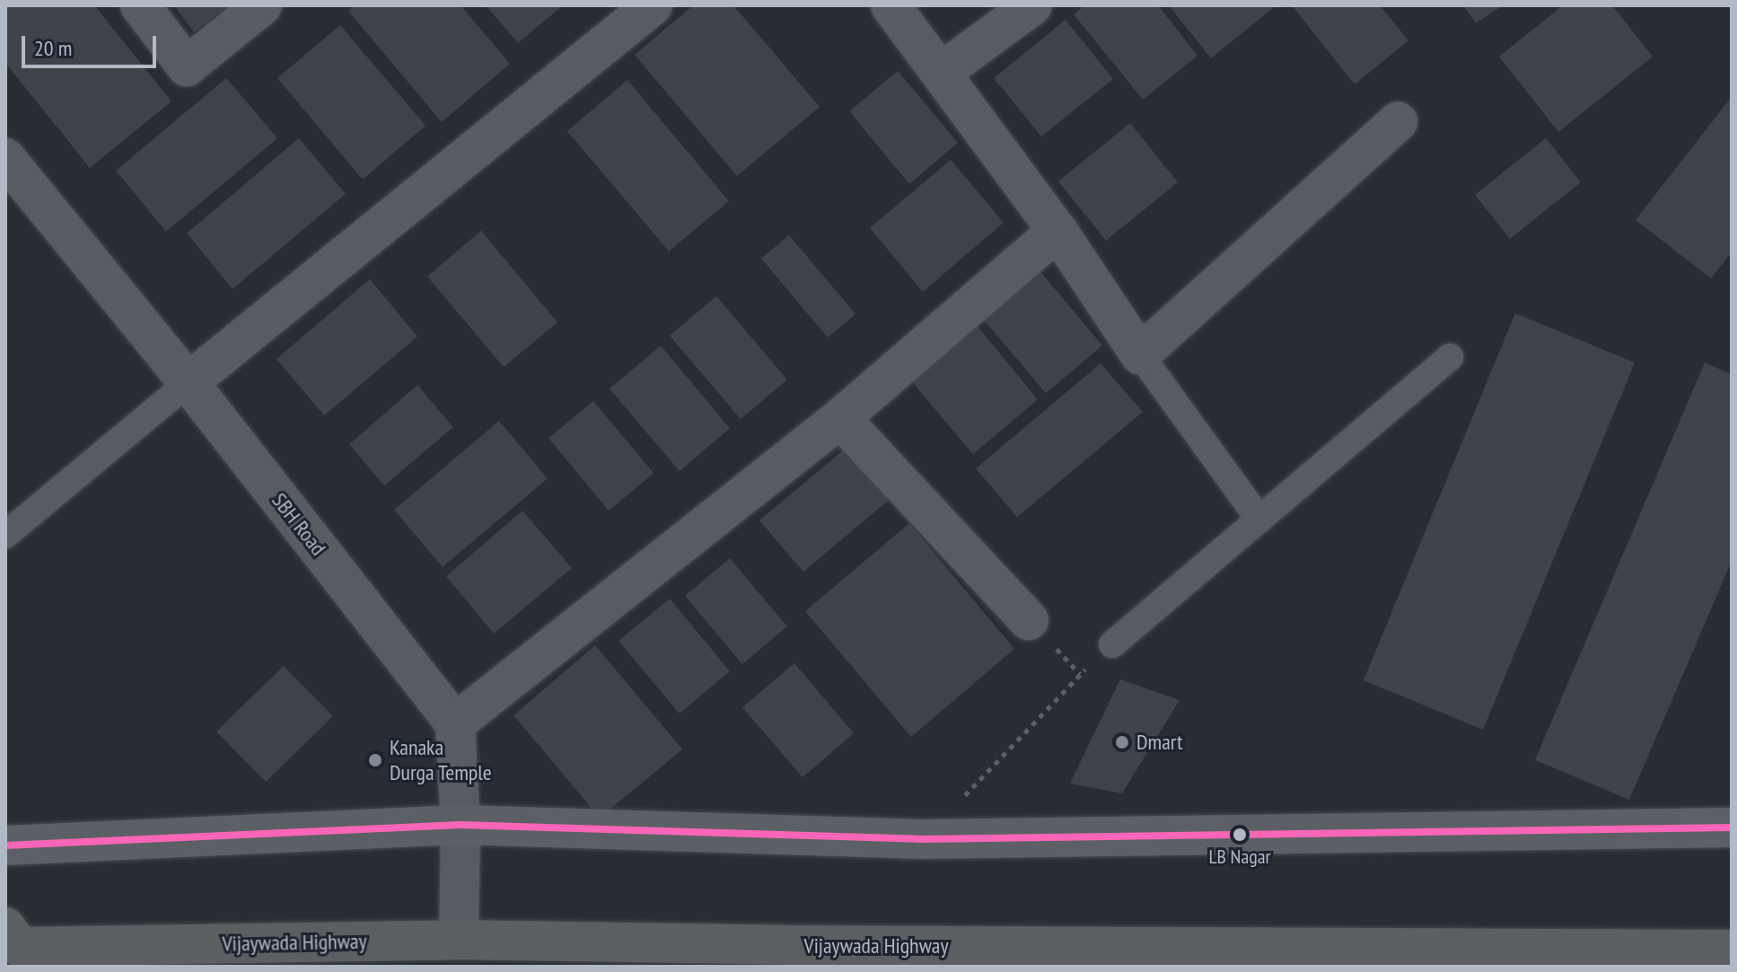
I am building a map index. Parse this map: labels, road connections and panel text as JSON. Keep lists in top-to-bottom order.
{
  "streets": {
    "highway": ["Vijaywada Highway"],
    "street": ["SBH Road"]
  },
  "places": ["Dmart", "Kanaka Durga Temple", "LB Nagar"],
  "lines": ["transit line 20"],
  "scale_bar": "20 m"
}
